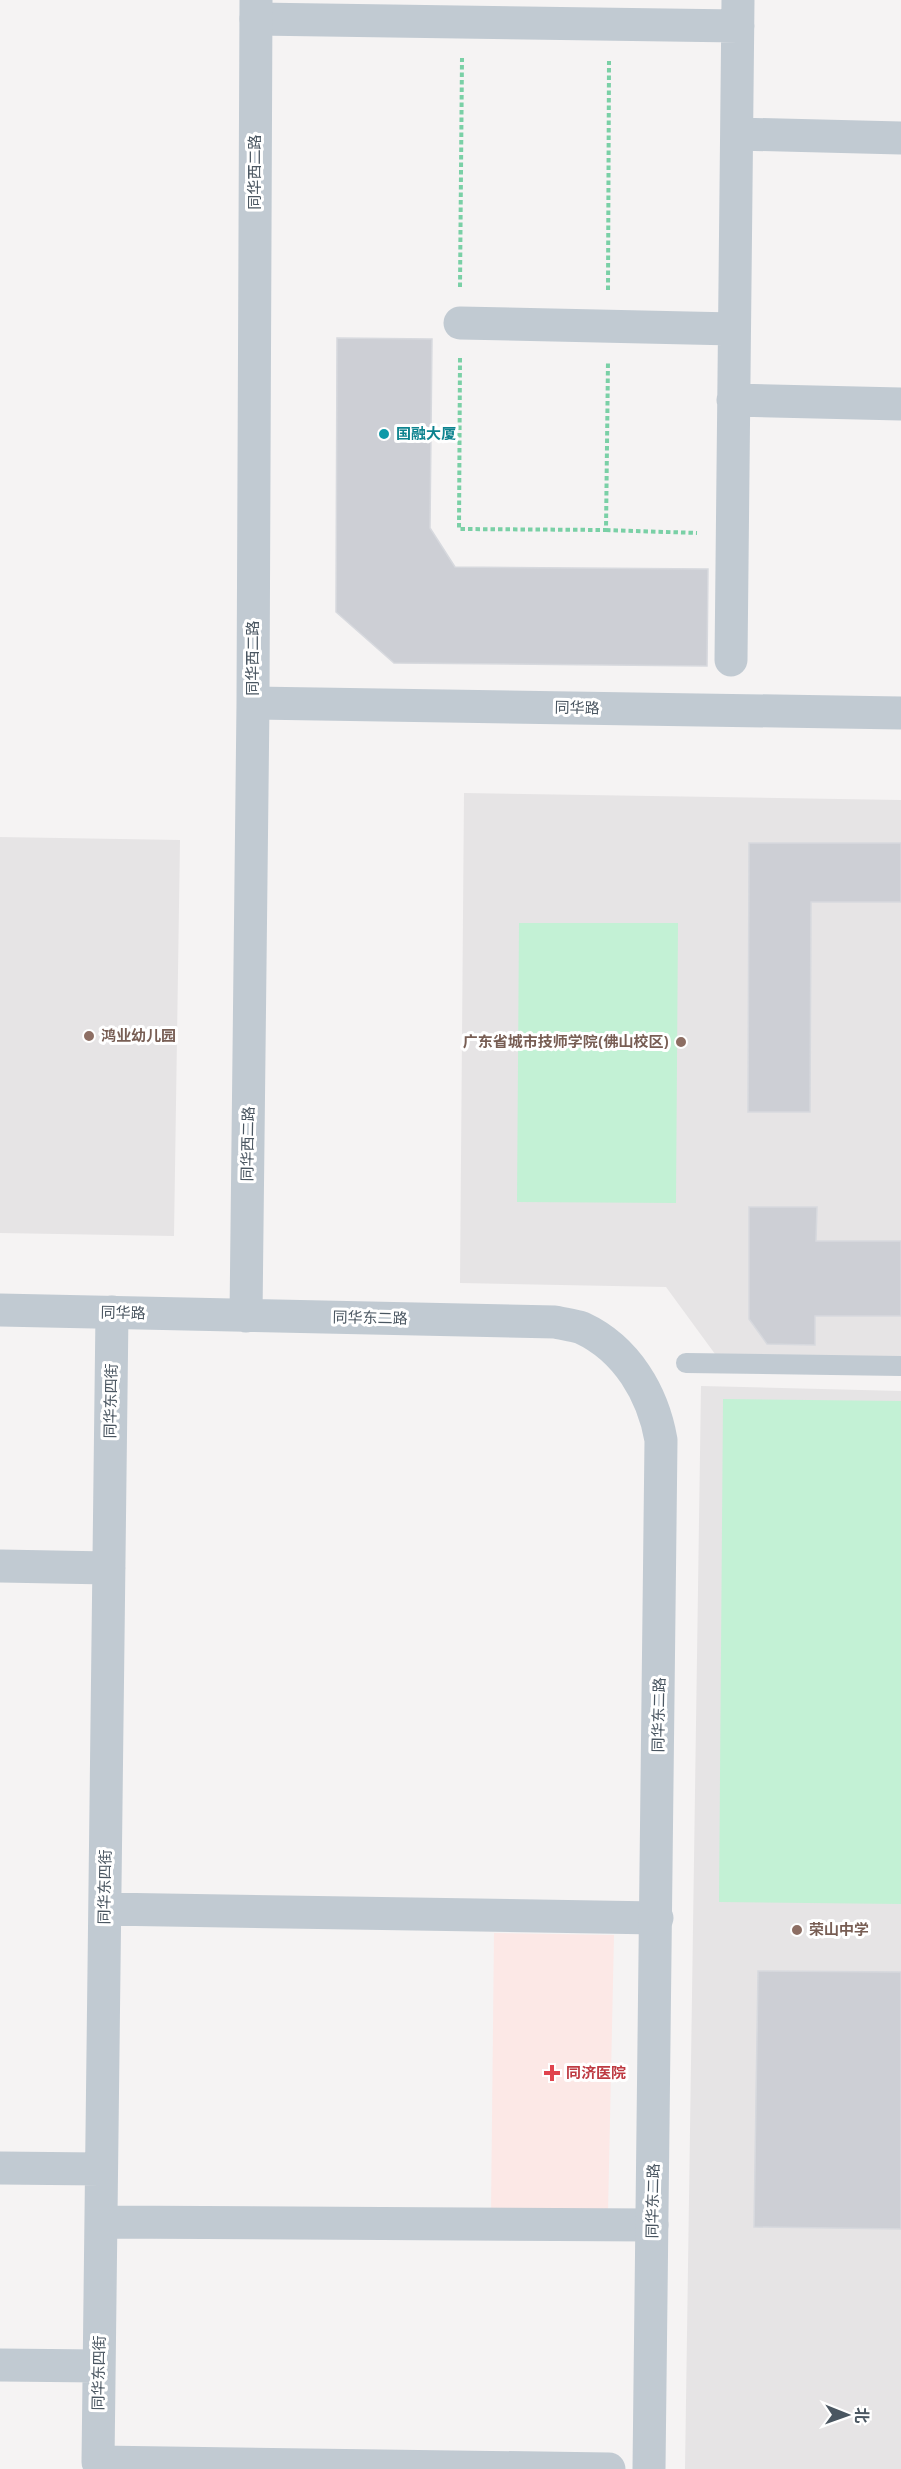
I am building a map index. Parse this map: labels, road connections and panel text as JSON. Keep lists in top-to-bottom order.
{
  "streets": {
    "street": [
      "同华西二路",
      "同华路",
      "同华东二路",
      "同华东四街"
    ]
  },
  "crossings": [
    ["同华西二路", "同华路"],
    ["同华西二路", "同华东二路"],
    ["同华路", "同华东二路"],
    ["同华路", "同华东四街"]
  ],
  "places": {
    "other": [
      "国融大厦",
      "鸿业幼儿园",
      "广东省城市技师学院(佛山校区)",
      "荣山中学"
    ],
    "health": ["同济医院"]
  },
  "north": "right"
}
